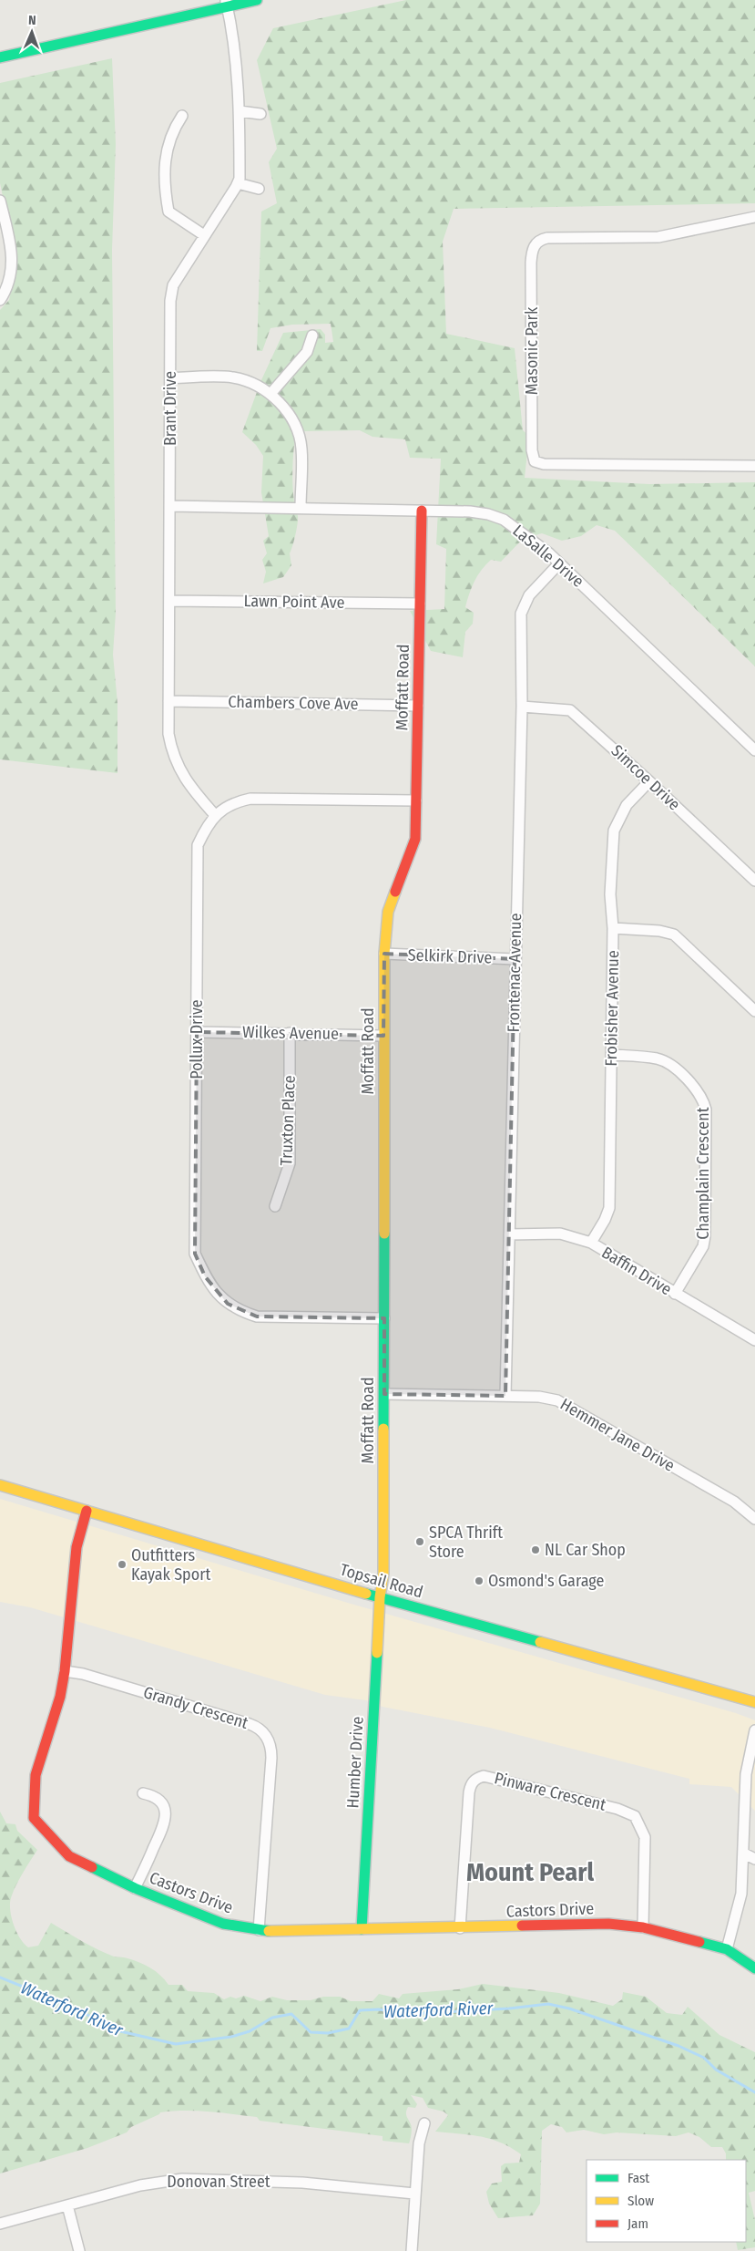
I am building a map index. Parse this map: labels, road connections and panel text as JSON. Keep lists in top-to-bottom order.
{
  "streets": {
    "street": [
      "Masonic Park",
      "Brant Drive",
      "LaSalle Drive",
      "Lawn Point Ave",
      "Moffatt Road",
      "Chambers Cove Ave",
      "Simcoe Drive",
      "Selkirk Drive",
      "Frontenac Avenue",
      "Frobisher Avenue",
      "Wilkes Avenue",
      "Pollux Drive",
      "Truxton Place",
      "Champlain Crescent",
      "Baffin Drive",
      "Hemmer Jane Drive",
      "Topsail Road",
      "Grandy Crescent",
      "Humber Drive",
      "Pinware Crescent",
      "Castors Drive",
      "Donovan Street"
    ]
  },
  "crossings": [
    ["Brant Drive", "LaSalle Drive"],
    ["Brant Drive", "Lawn Point Ave"],
    ["Brant Drive", "Chambers Cove Ave"],
    ["Brant Drive", "Pollux Drive"],
    ["LaSalle Drive", "Moffatt Road"],
    ["LaSalle Drive", "Frontenac Avenue"],
    ["Lawn Point Ave", "Moffatt Road"],
    ["Moffatt Road", "Chambers Cove Ave"],
    ["Moffatt Road", "Selkirk Drive"],
    ["Moffatt Road", "Wilkes Avenue"],
    ["Moffatt Road", "Pollux Drive"],
    ["Moffatt Road", "Hemmer Jane Drive"],
    ["Moffatt Road", "Topsail Road"],
    ["Moffatt Road", "Humber Drive"],
    ["Simcoe Drive", "Frontenac Avenue"],
    ["Simcoe Drive", "Frobisher Avenue"],
    ["Selkirk Drive", "Frontenac Avenue"],
    ["Frontenac Avenue", "Baffin Drive"],
    ["Frontenac Avenue", "Hemmer Jane Drive"],
    ["Frobisher Avenue", "Champlain Crescent"],
    ["Frobisher Avenue", "Baffin Drive"],
    ["Wilkes Avenue", "Pollux Drive"],
    ["Wilkes Avenue", "Truxton Place"],
    ["Champlain Crescent", "Baffin Drive"],
    ["Topsail Road", "Humber Drive"],
    ["Topsail Road", "Castors Drive"],
    ["Grandy Crescent", "Castors Drive"],
    ["Humber Drive", "Castors Drive"],
    ["Pinware Crescent", "Castors Drive"]
  ],
  "districts": ["Mount Pearl"],
  "water": ["Waterford River"],
  "places": [
    "SPCA Thrift Store",
    "NL Car Shop",
    "Outfitters Kayak Sport",
    "Osmond's Garage"
  ],
  "legend": ["Fast", "Slow", "Jam"],
  "north": "top"
}
